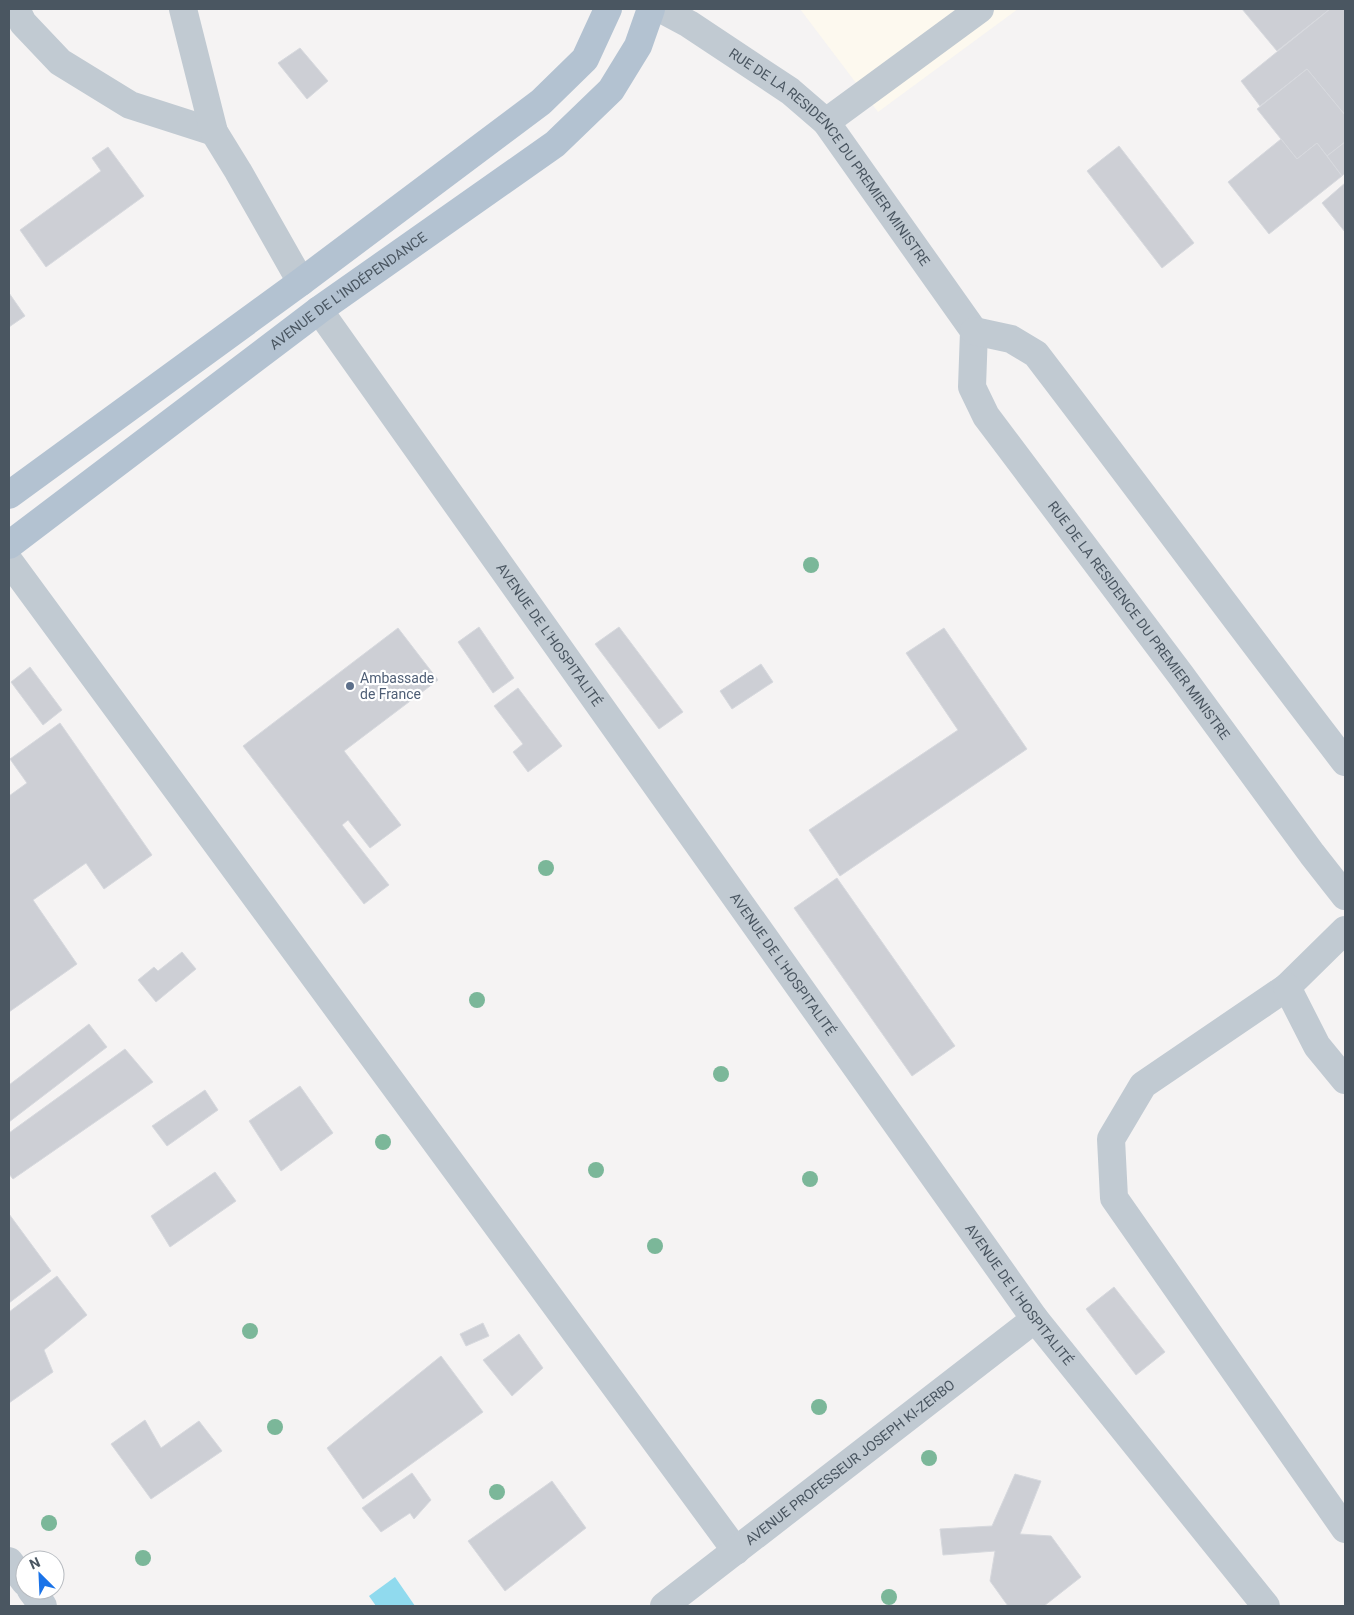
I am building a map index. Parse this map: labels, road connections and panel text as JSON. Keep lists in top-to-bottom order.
{
  "streets": {
    "main road": ["AVENUE DE L'INDÉPENDANCE"],
    "street": ["RUE DE LA RESIDENCE DU PREMIER MINISTRE", "AVENUE DE L'HOSPITALITÉ", "AVENUE PROFESSEUR JOSEPH KI-ZERBO"]
  },
  "crossings": [
    ["AVENUE DE L'INDÉPENDANCE", "AVENUE DE L'HOSPITALITÉ"],
    ["AVENUE DE L'HOSPITALITÉ", "AVENUE PROFESSEUR JOSEPH KI-ZERBO"]
  ],
  "places": ["Ambassade de France"],
  "north": "top left"
}
